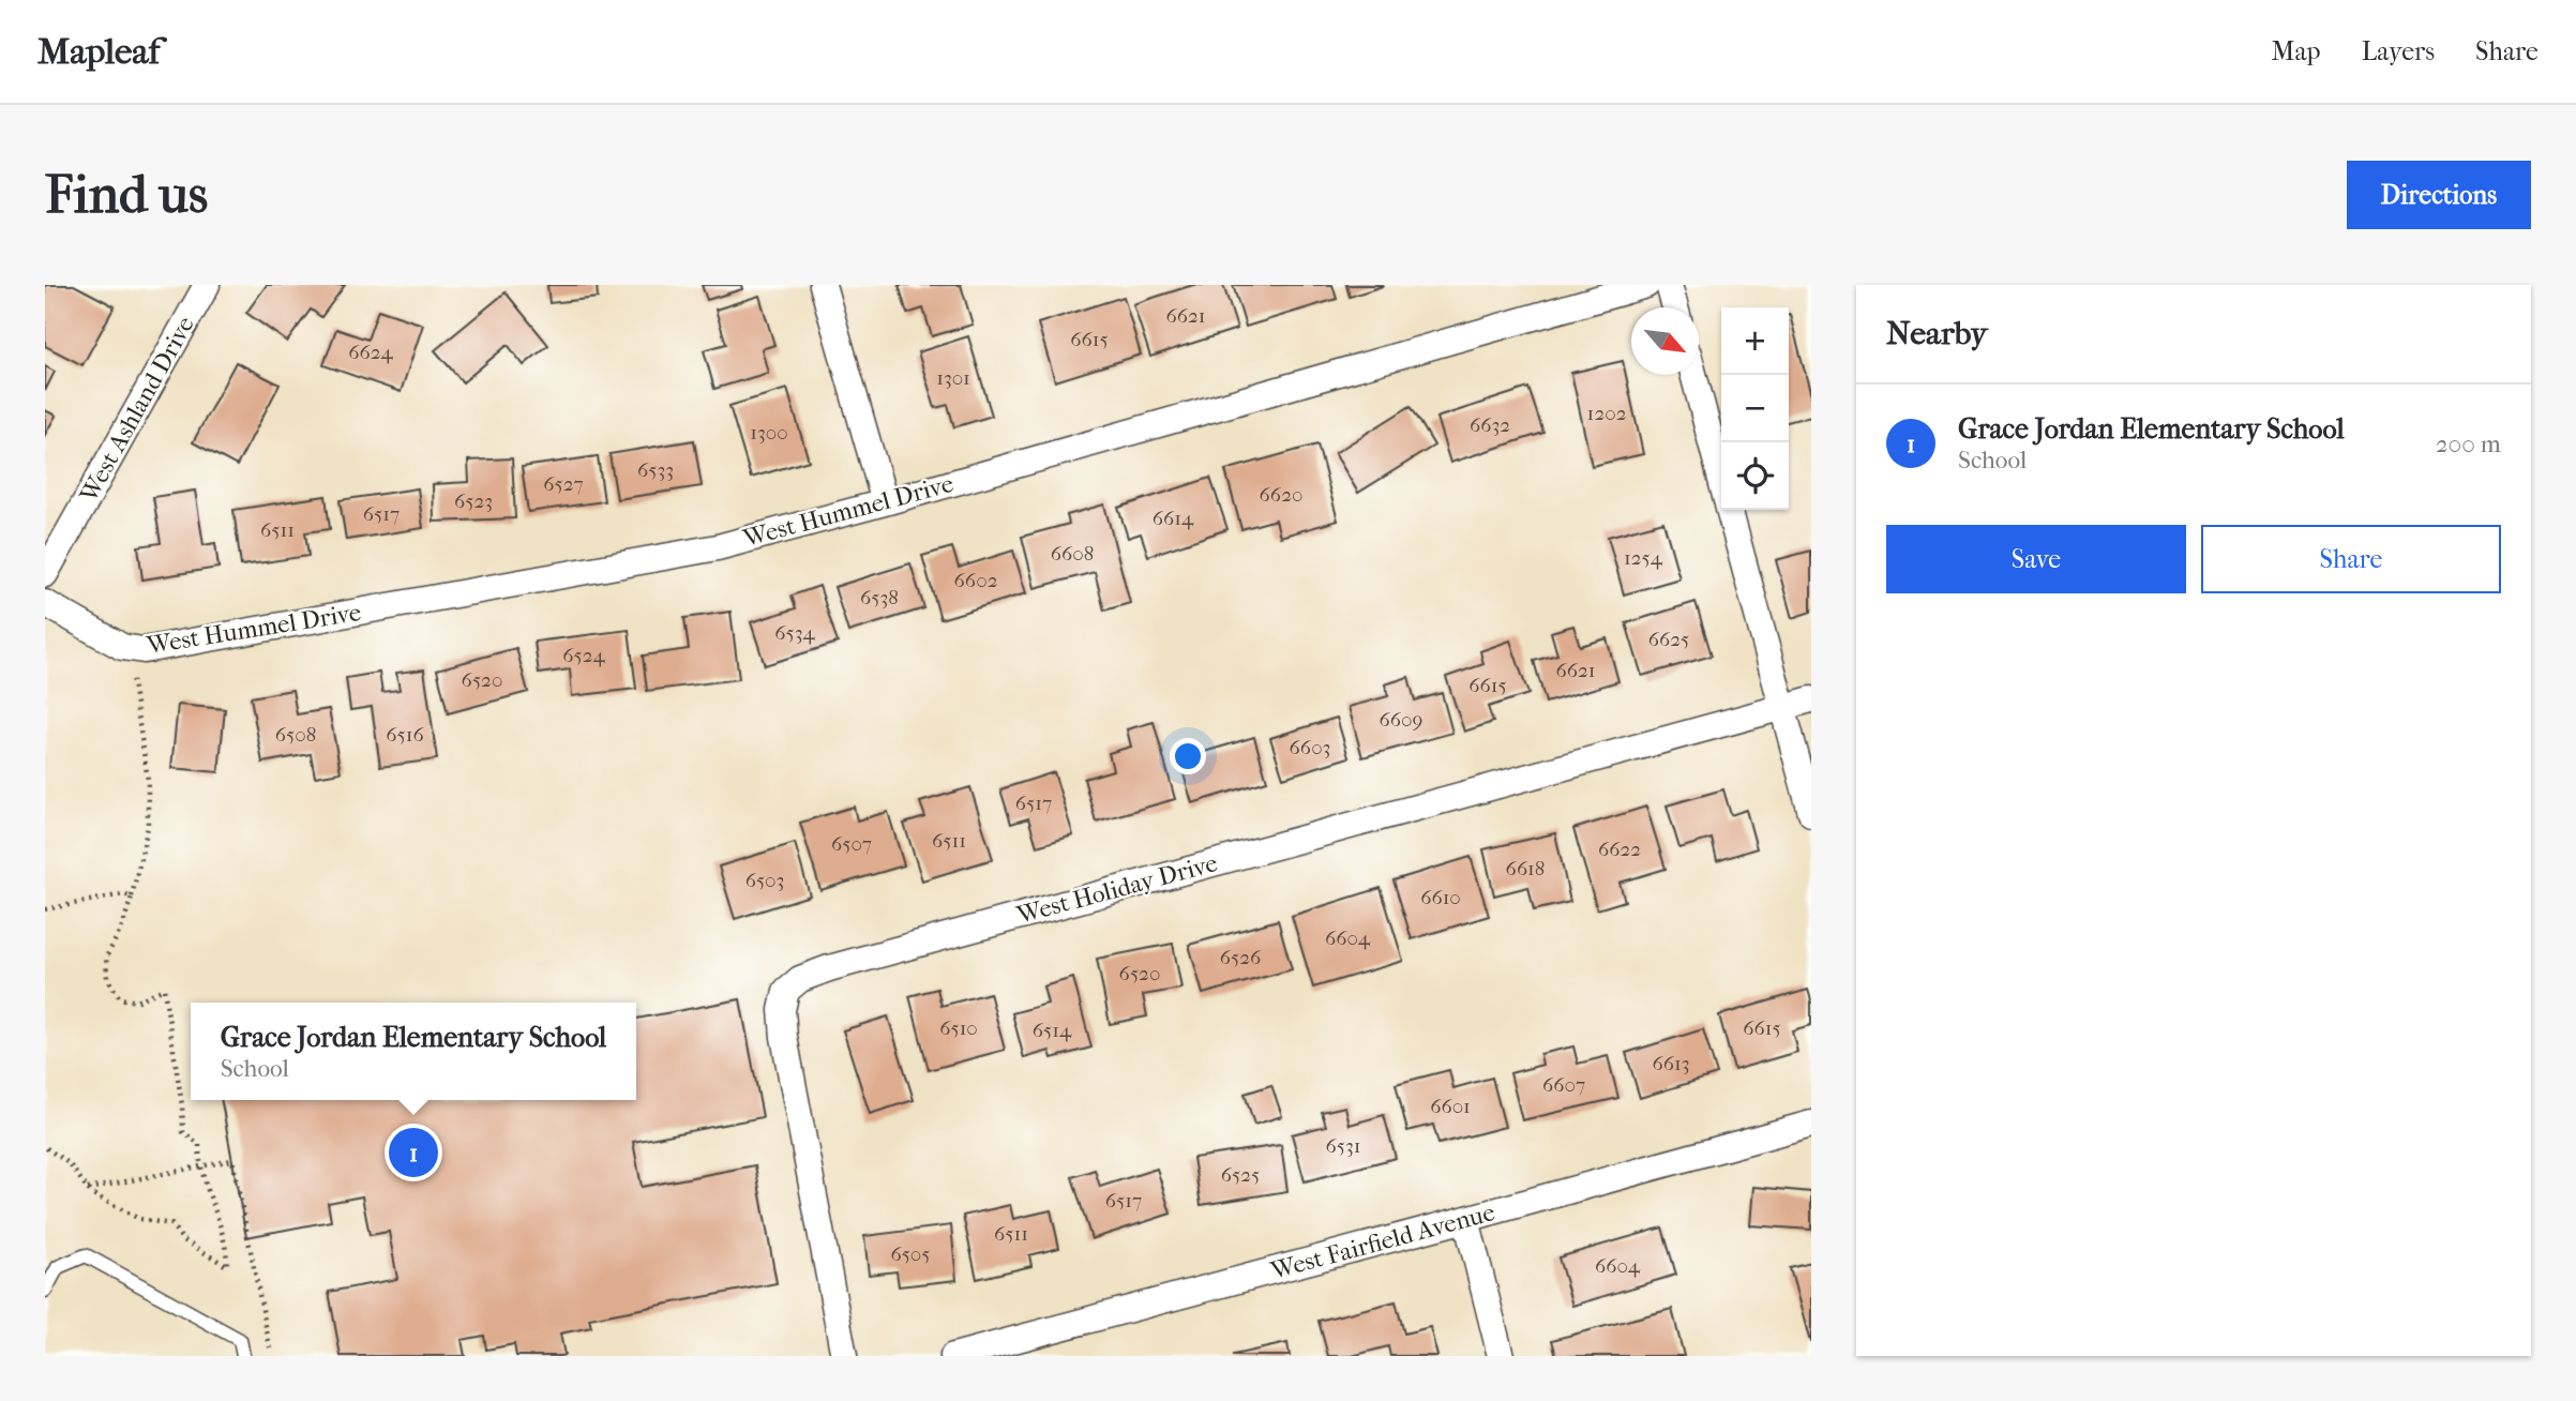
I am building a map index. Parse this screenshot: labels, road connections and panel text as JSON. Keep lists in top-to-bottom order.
{
  "streets": {
    "street": [
      "West Ashland Drive",
      "West Hummel Drive",
      "West Holiday Drive",
      "West Fairfield Avenue"
    ]
  },
  "house_numbers": [
    "6621",
    "6615",
    "6624",
    "1301",
    "1202",
    "6632",
    "1300",
    "6533",
    "6527",
    "6620",
    "6523",
    "6517",
    "6614",
    "6511",
    "6608",
    "1254",
    "6602",
    "6538",
    "6534",
    "6625",
    "6524",
    "6621",
    "6520",
    "6615",
    "6609",
    "6508",
    "6516",
    "6603",
    "6517",
    "6511",
    "6507",
    "6622",
    "6618",
    "6503",
    "6610",
    "6604",
    "6526",
    "6520",
    "6510",
    "6615",
    "6514",
    "6613",
    "6607",
    "6601",
    "6531",
    "6525",
    "6517",
    "6511",
    "6505",
    "6604"
  ],
  "north": "bottom right",
  "page": {
    "header": "Mapleaf",
    "nav": ["Map", "Layers", "Share"],
    "buttons": [
      "Directions",
      ["Save", "Share"]
    ],
    "title": "Find us",
    "heading": "Nearby",
    "map_buttons": ["+", "−"],
    "list": [
      {
        "mark": "1",
        "name": "Grace Jordan Elementary School",
        "note": "School",
        "value": "200 m"
      }
    ],
    "popup": ["Grace Jordan Elementary School", "School"],
    "pins": "1"
  }
}
